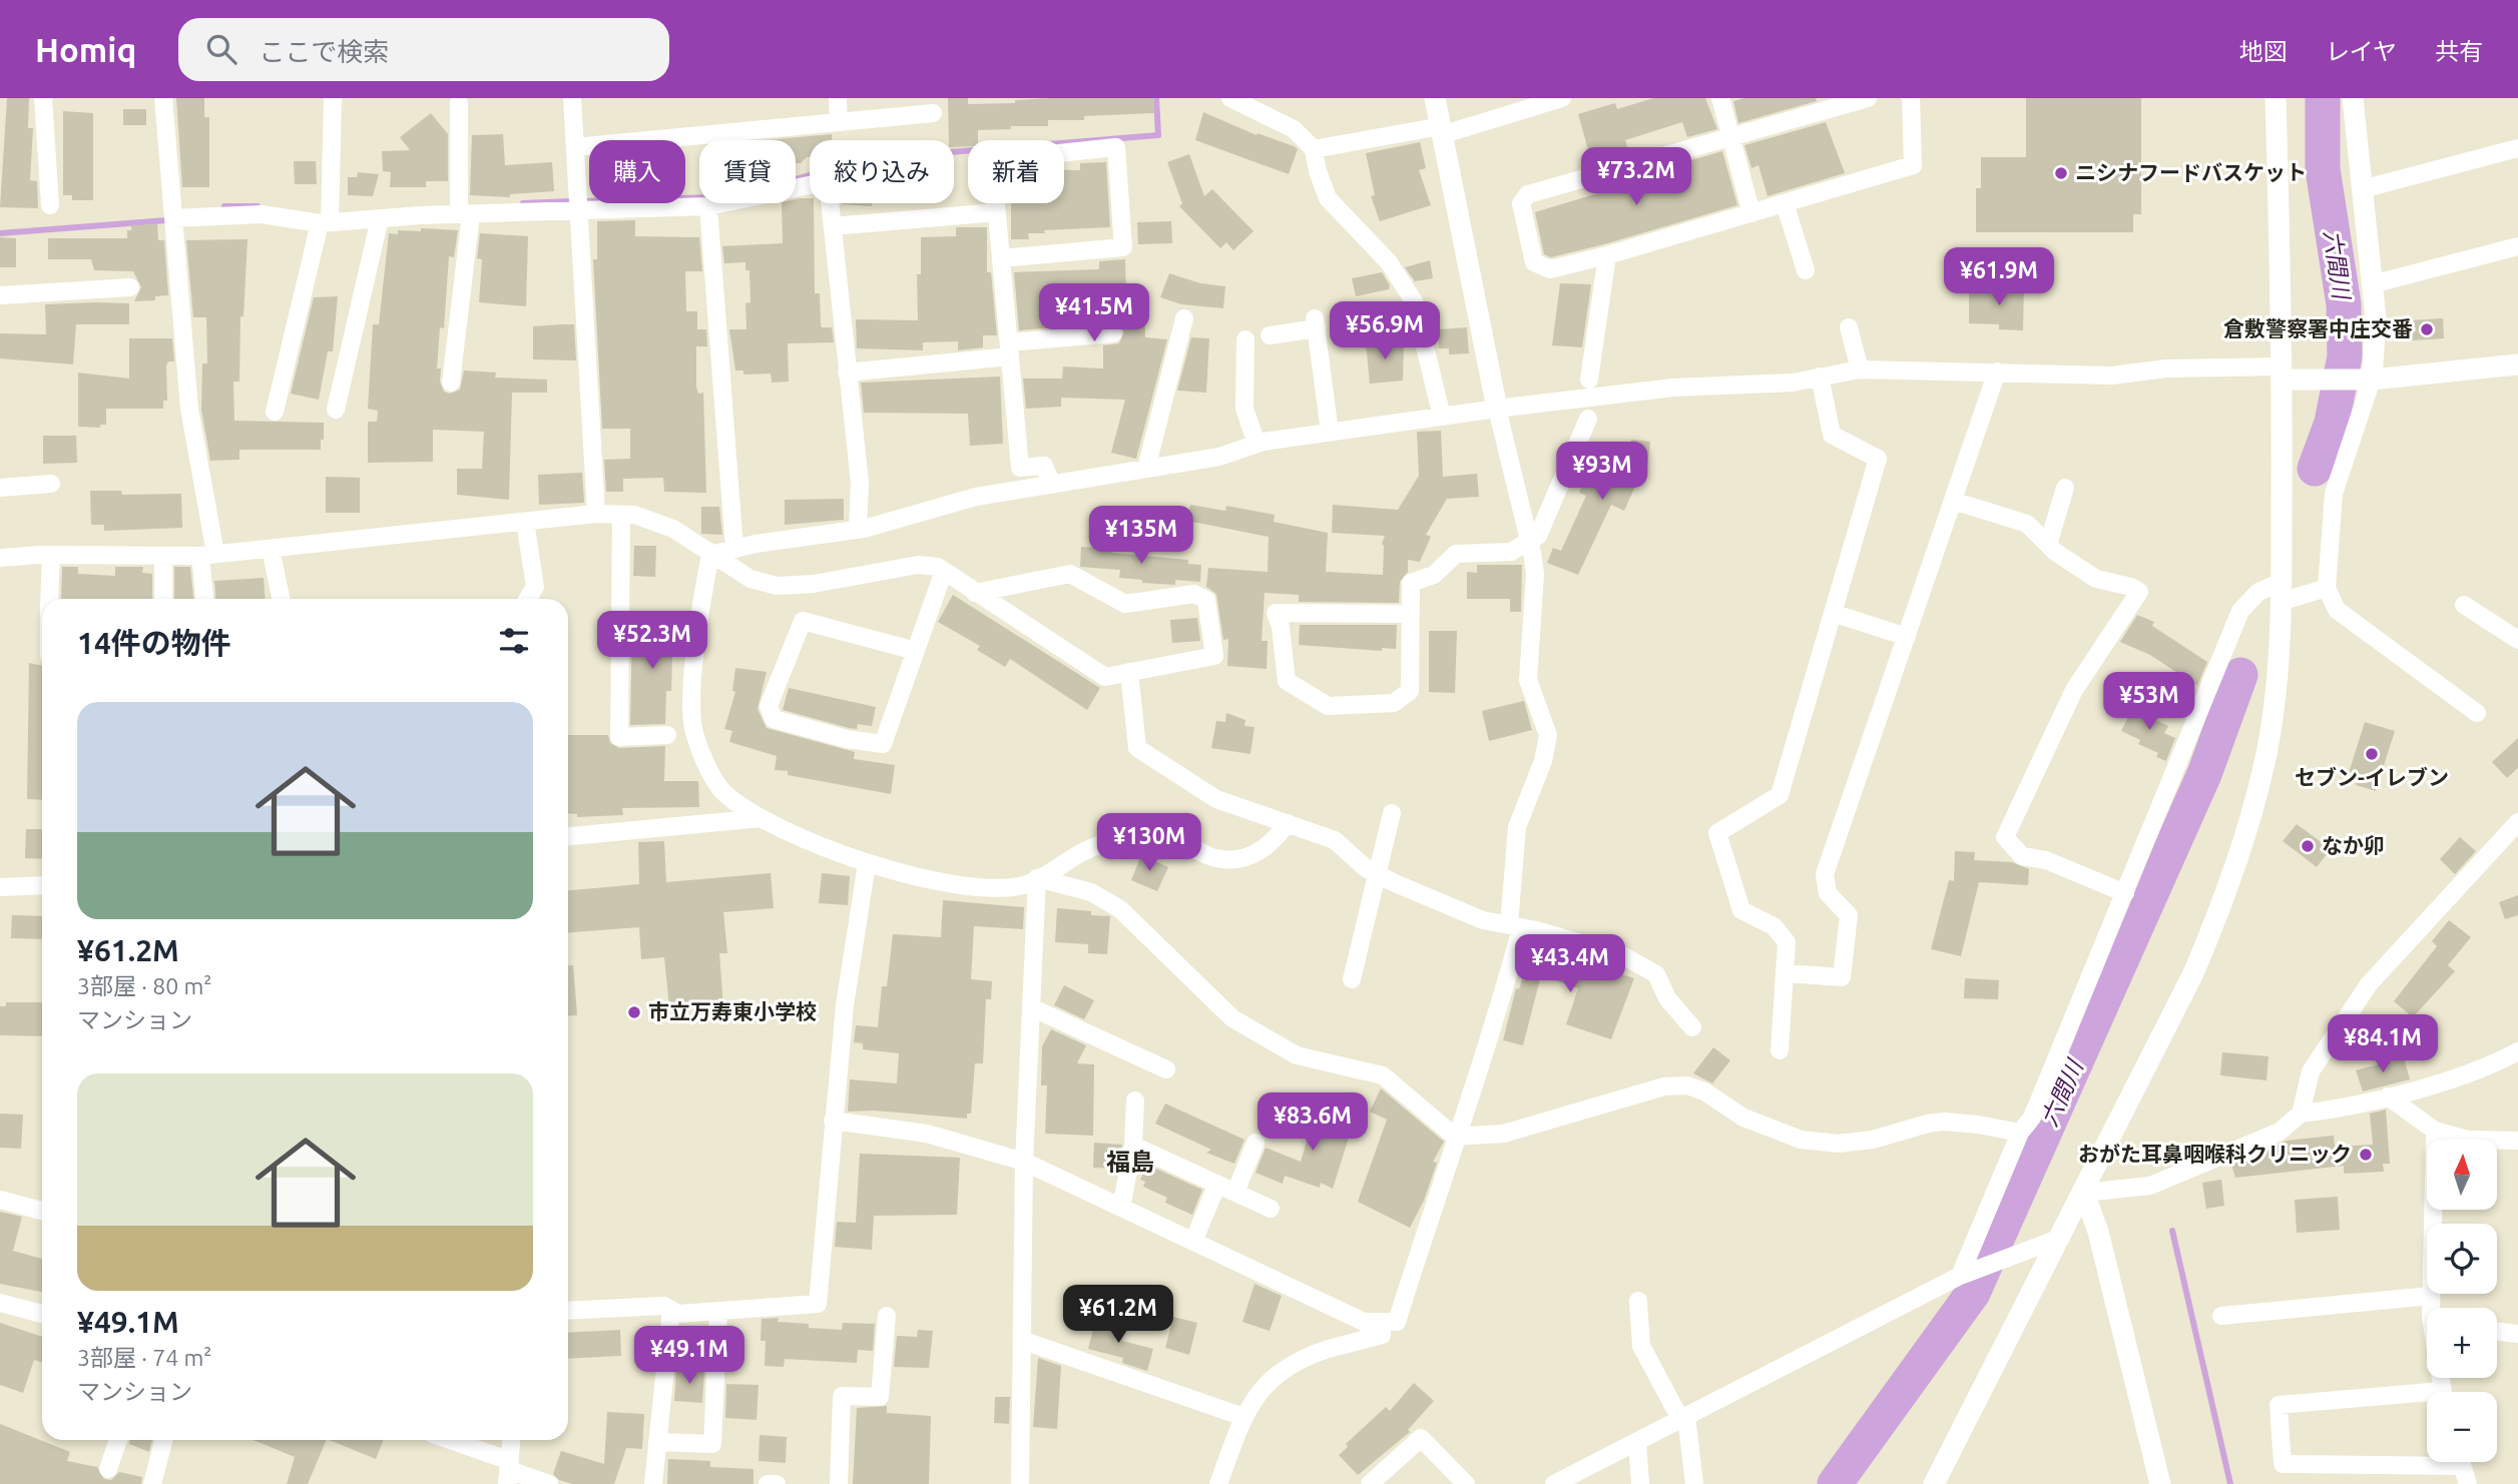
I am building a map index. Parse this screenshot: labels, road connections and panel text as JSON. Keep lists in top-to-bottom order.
{
  "districts": ["福島"],
  "water": ["六間川"],
  "places": [
    "ニシナフードバスケット",
    "倉敷警察署中庄交番",
    "セブン-イレブン",
    "なか卯",
    "市立万寿東小学校",
    "おがた耳鼻咽喉科クリニック"
  ],
  "north": "top",
  "page": {
    "header": "Homiq",
    "search": "ここで検索",
    "nav": ["地図", "レイヤ", "共有"],
    "chip": [
      "購入",
      "賃貸",
      "絞り込み",
      "新着"
    ],
    "price": [
      "¥73.2M",
      "¥61.9M",
      "¥41.5M",
      "¥56.9M",
      "¥93M",
      "¥135M",
      "¥52.3M",
      "¥53M",
      "¥130M",
      "¥43.4M",
      "¥84.1M",
      "¥83.6M",
      "¥61.2M",
      "¥49.1M"
    ],
    "heading": "14件の物件",
    "list": [
      {
        "name": "¥61.2M",
        "note": "3部屋 · 80 m² · マンション"
      },
      {
        "name": "¥49.1M",
        "note": "3部屋 · 74 m² · マンション"
      }
    ],
    "map_buttons": ["+", "−"]
  }
}
